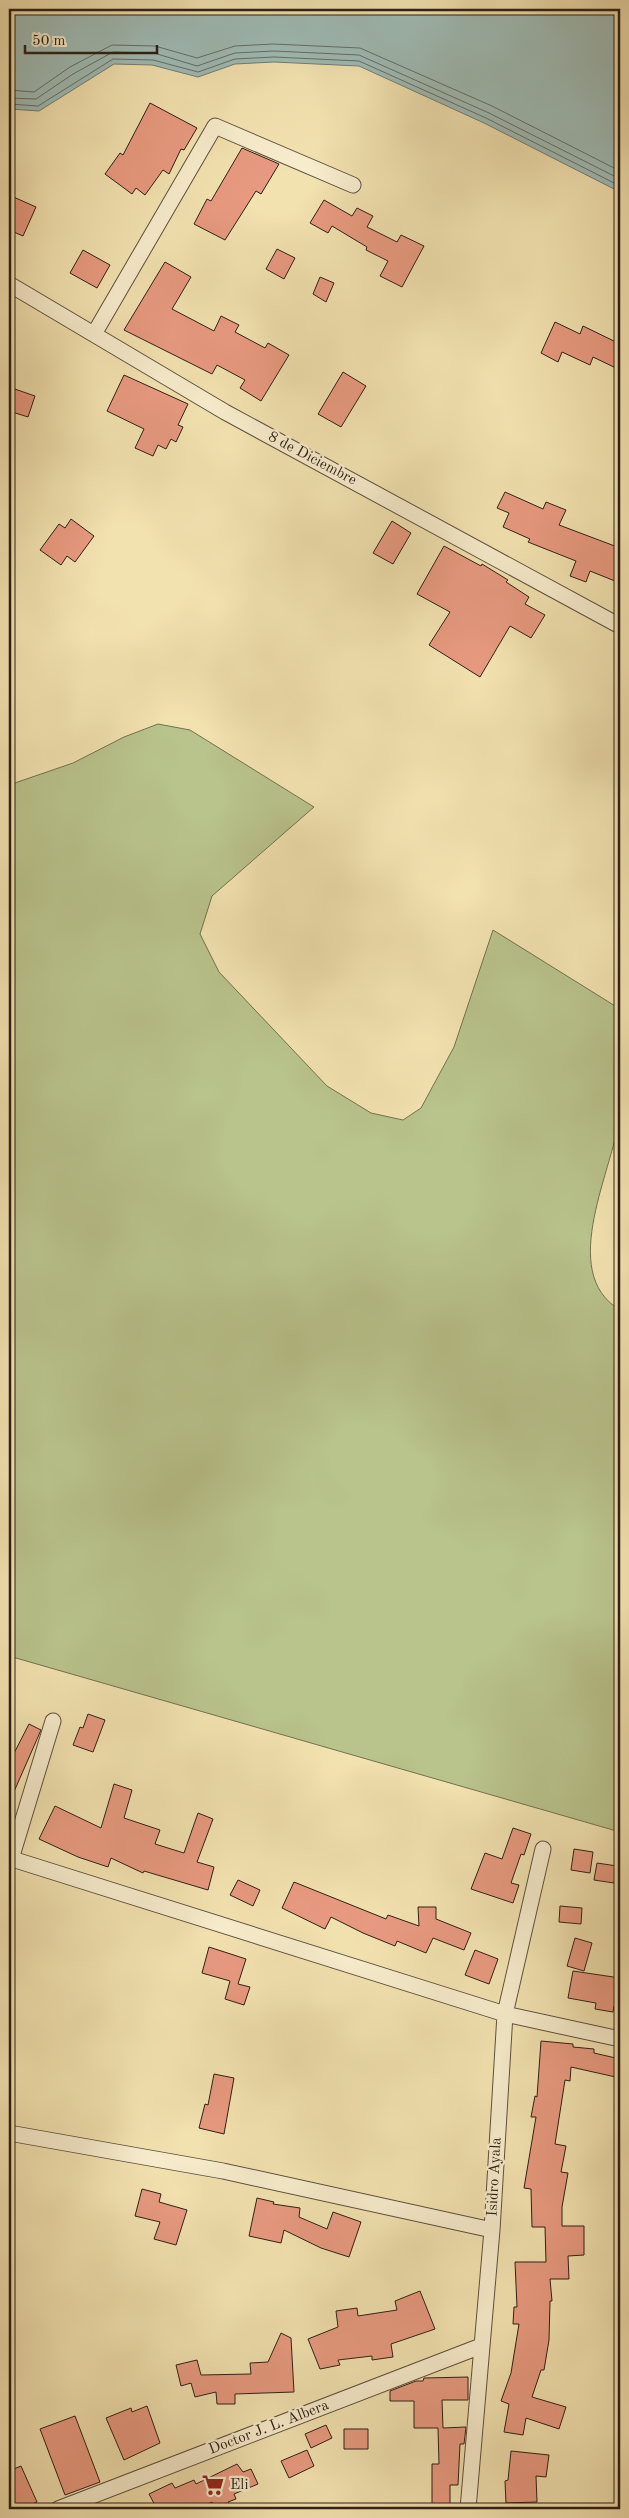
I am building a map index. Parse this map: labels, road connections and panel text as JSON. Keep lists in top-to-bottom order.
{
  "streets": {
    "street": ["8 de Diciembre", "Isidro Ayala", "Doctor J. L. Albera"]
  },
  "crossings": [
    ["Isidro Ayala", "Doctor J. L. Albera"]
  ],
  "places": {
    "supermarket": ["Eli"]
  },
  "scale_bar": "50 m"
}
